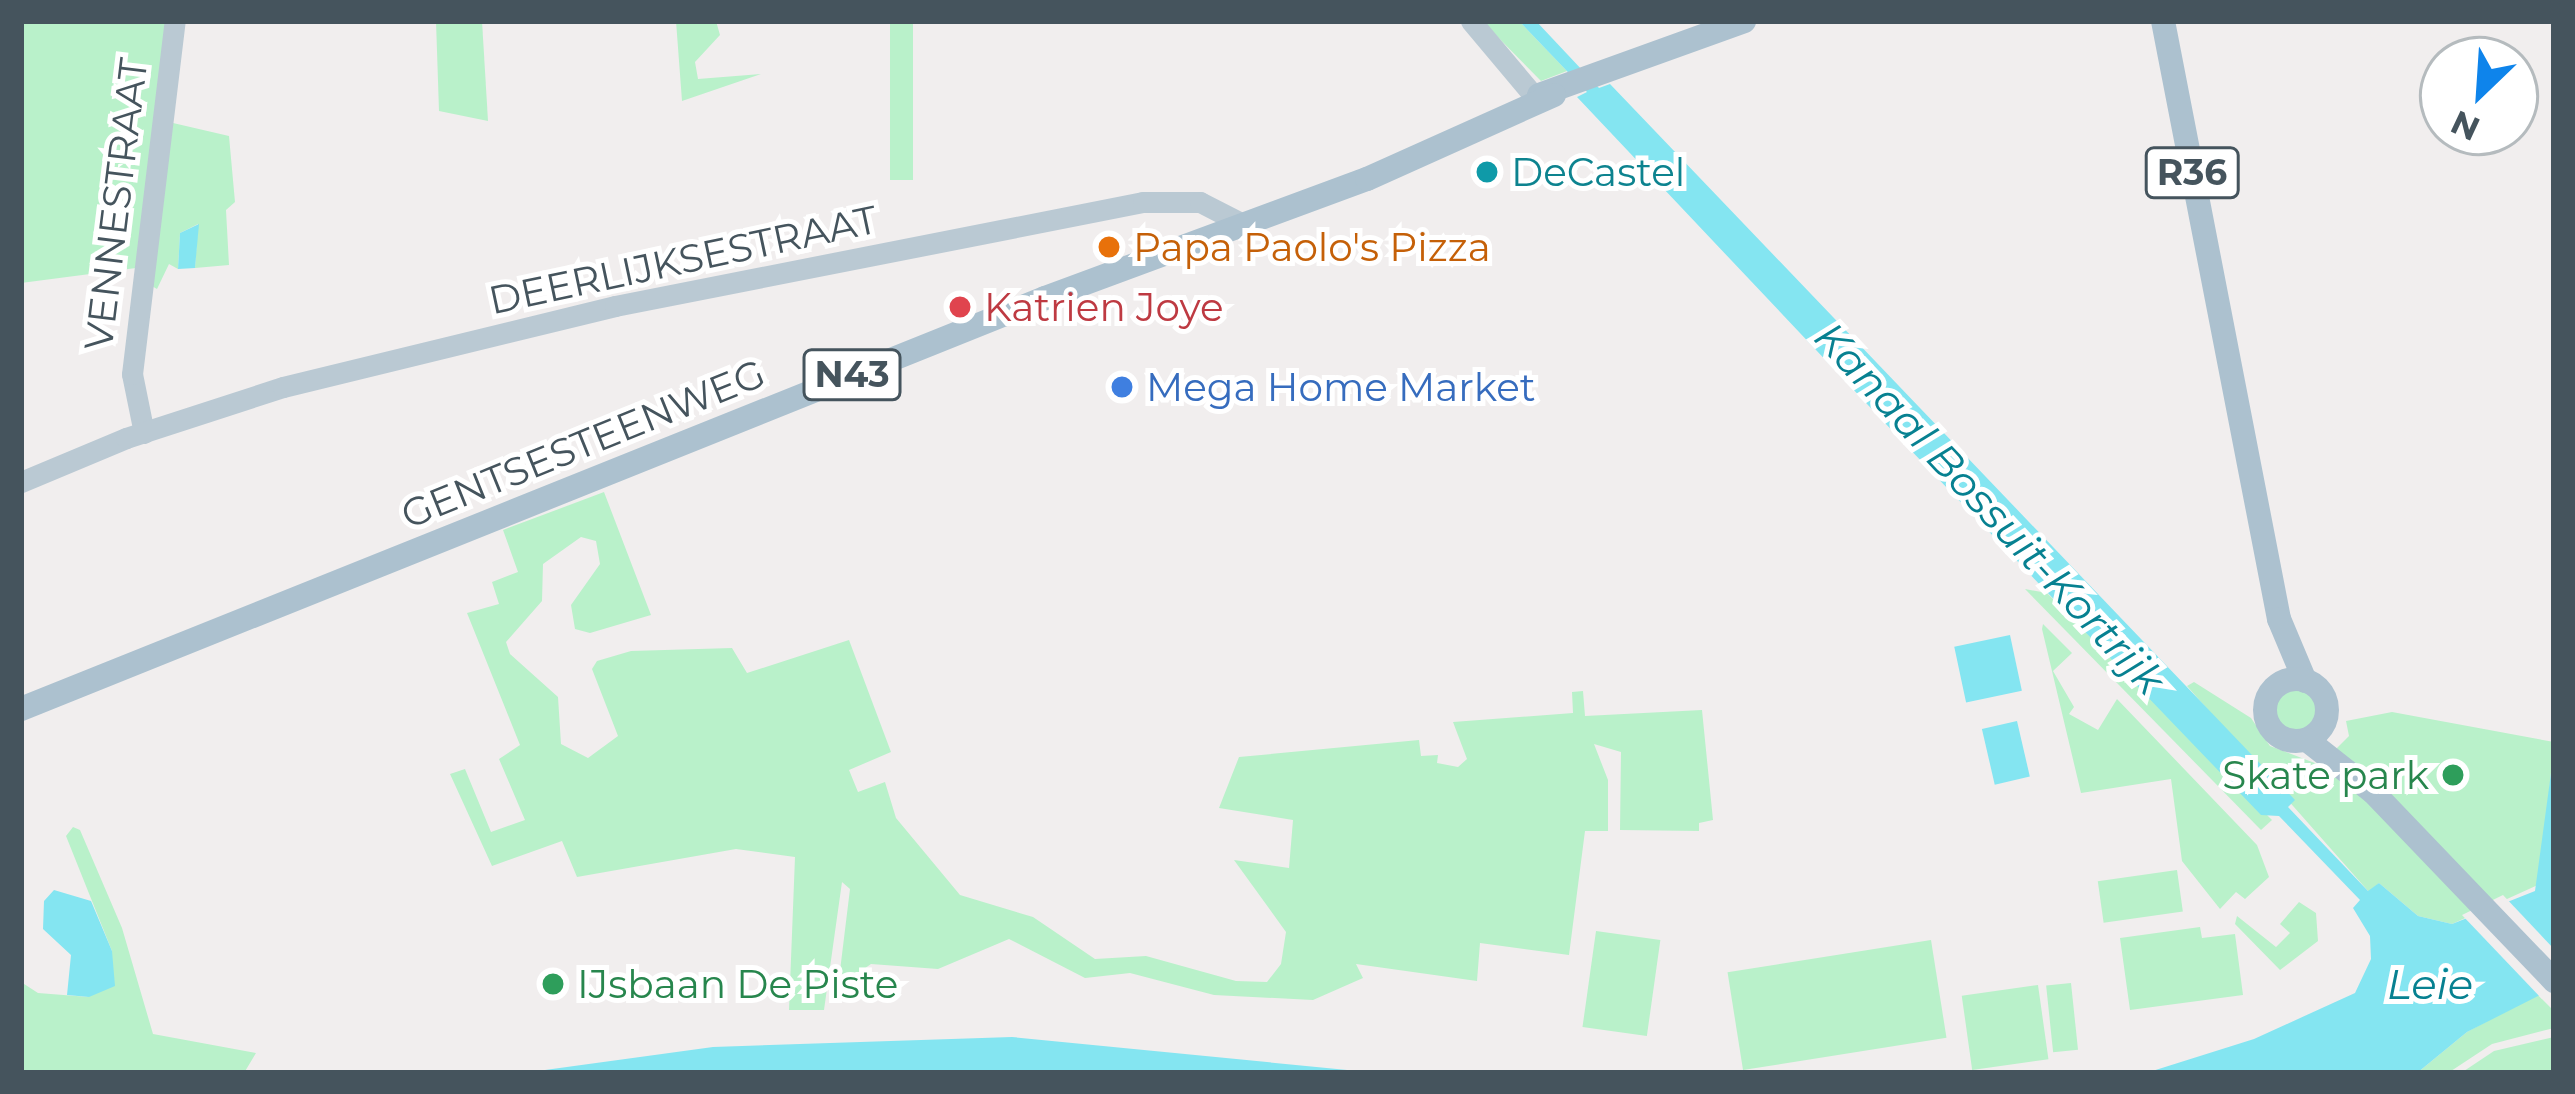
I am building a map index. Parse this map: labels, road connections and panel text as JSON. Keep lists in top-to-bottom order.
{
  "streets": {
    "main road": ["R36", "N43", "GENTSESTEENWEG"],
    "street": ["VENNESTRAAT", "DEERLIJKSESTRAAT"]
  },
  "crossings": [
    ["VENNESTRAAT", "DEERLIJKSESTRAAT"],
    ["DEERLIJKSESTRAAT", "GENTSESTEENWEG"]
  ],
  "water": ["Kanaal Bossuit-Kortrijk", "Leie"],
  "places": [
    "DeCastel",
    "Papa Paolo's Pizza",
    "Katrien Joye",
    "Mega Home Market",
    "Skate park",
    "IJsbaan De Piste"
  ],
  "north": "bottom left"
}
